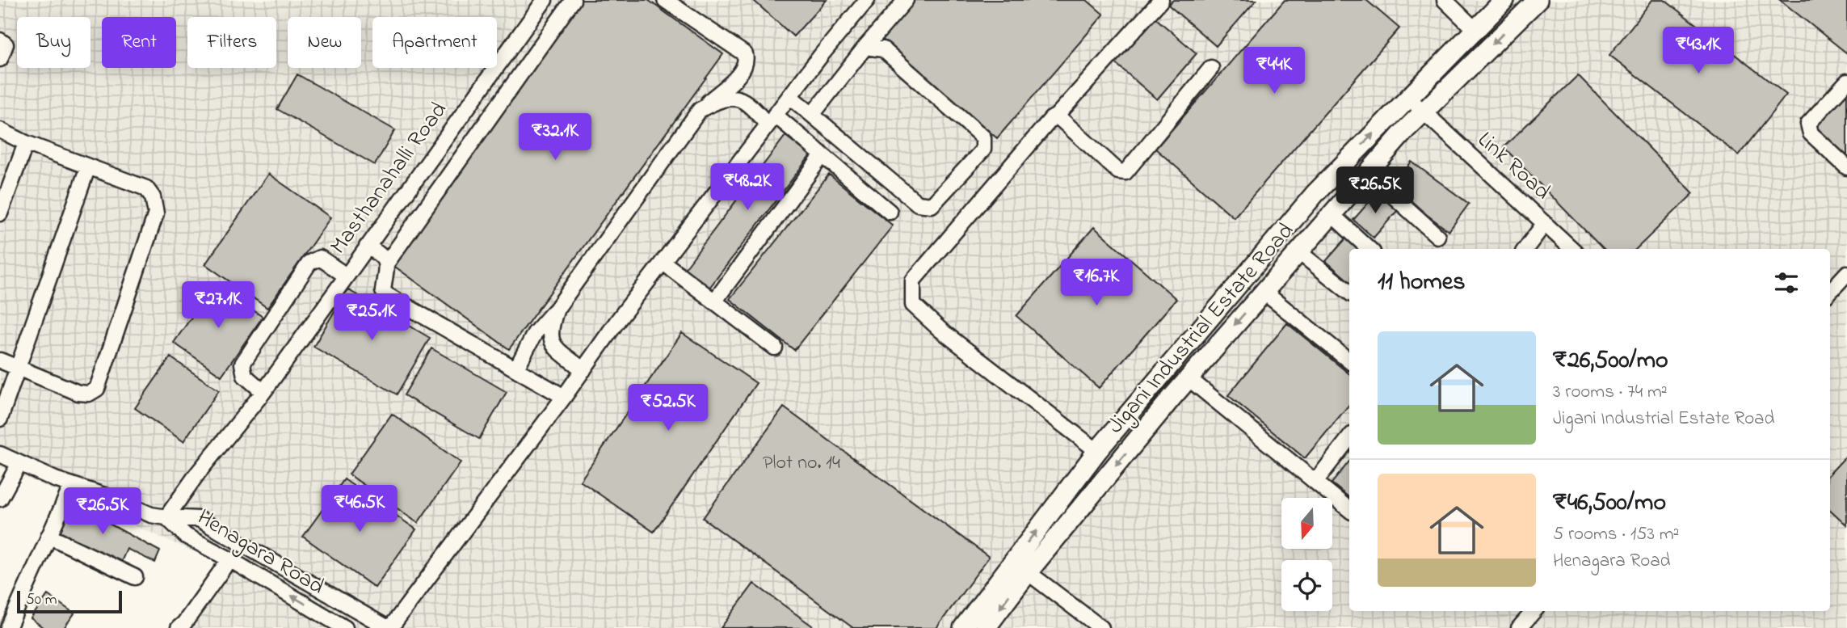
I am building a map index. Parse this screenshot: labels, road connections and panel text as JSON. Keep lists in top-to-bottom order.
{
  "streets": {
    "main road": ["Jigani Industrial Estate Road"],
    "street": ["Link Road", "Masthanahalli Road", "Henagara Road"]
  },
  "crossings": [
    ["Link Road", "Jigani Industrial Estate Road"],
    ["Masthanahalli Road", "Henagara Road"]
  ],
  "house_numbers": ["Plot no. 14"],
  "scale_bar": "50 m",
  "north": "bottom",
  "page": {
    "chip": [
      "Buy",
      "Rent",
      "Filters",
      "New",
      "Apartment"
    ],
    "price": [
      "₹43.1K",
      "₹44K",
      "₹32.1K",
      "₹48.2K",
      "₹26.5K",
      "₹16.7K",
      "₹27.1K",
      "₹25.1K",
      "₹52.5K",
      "₹46.5K",
      "₹26.5K"
    ],
    "heading": "11 homes",
    "list": [
      {
        "name": "₹26,500/mo",
        "note": "3 rooms · 74 m² · Jigani Industrial Estate Road"
      },
      {
        "name": "₹46,500/mo",
        "note": "5 rooms · 153 m² · Henagara Road"
      }
    ],
    "scale": "50 m"
  }
}
